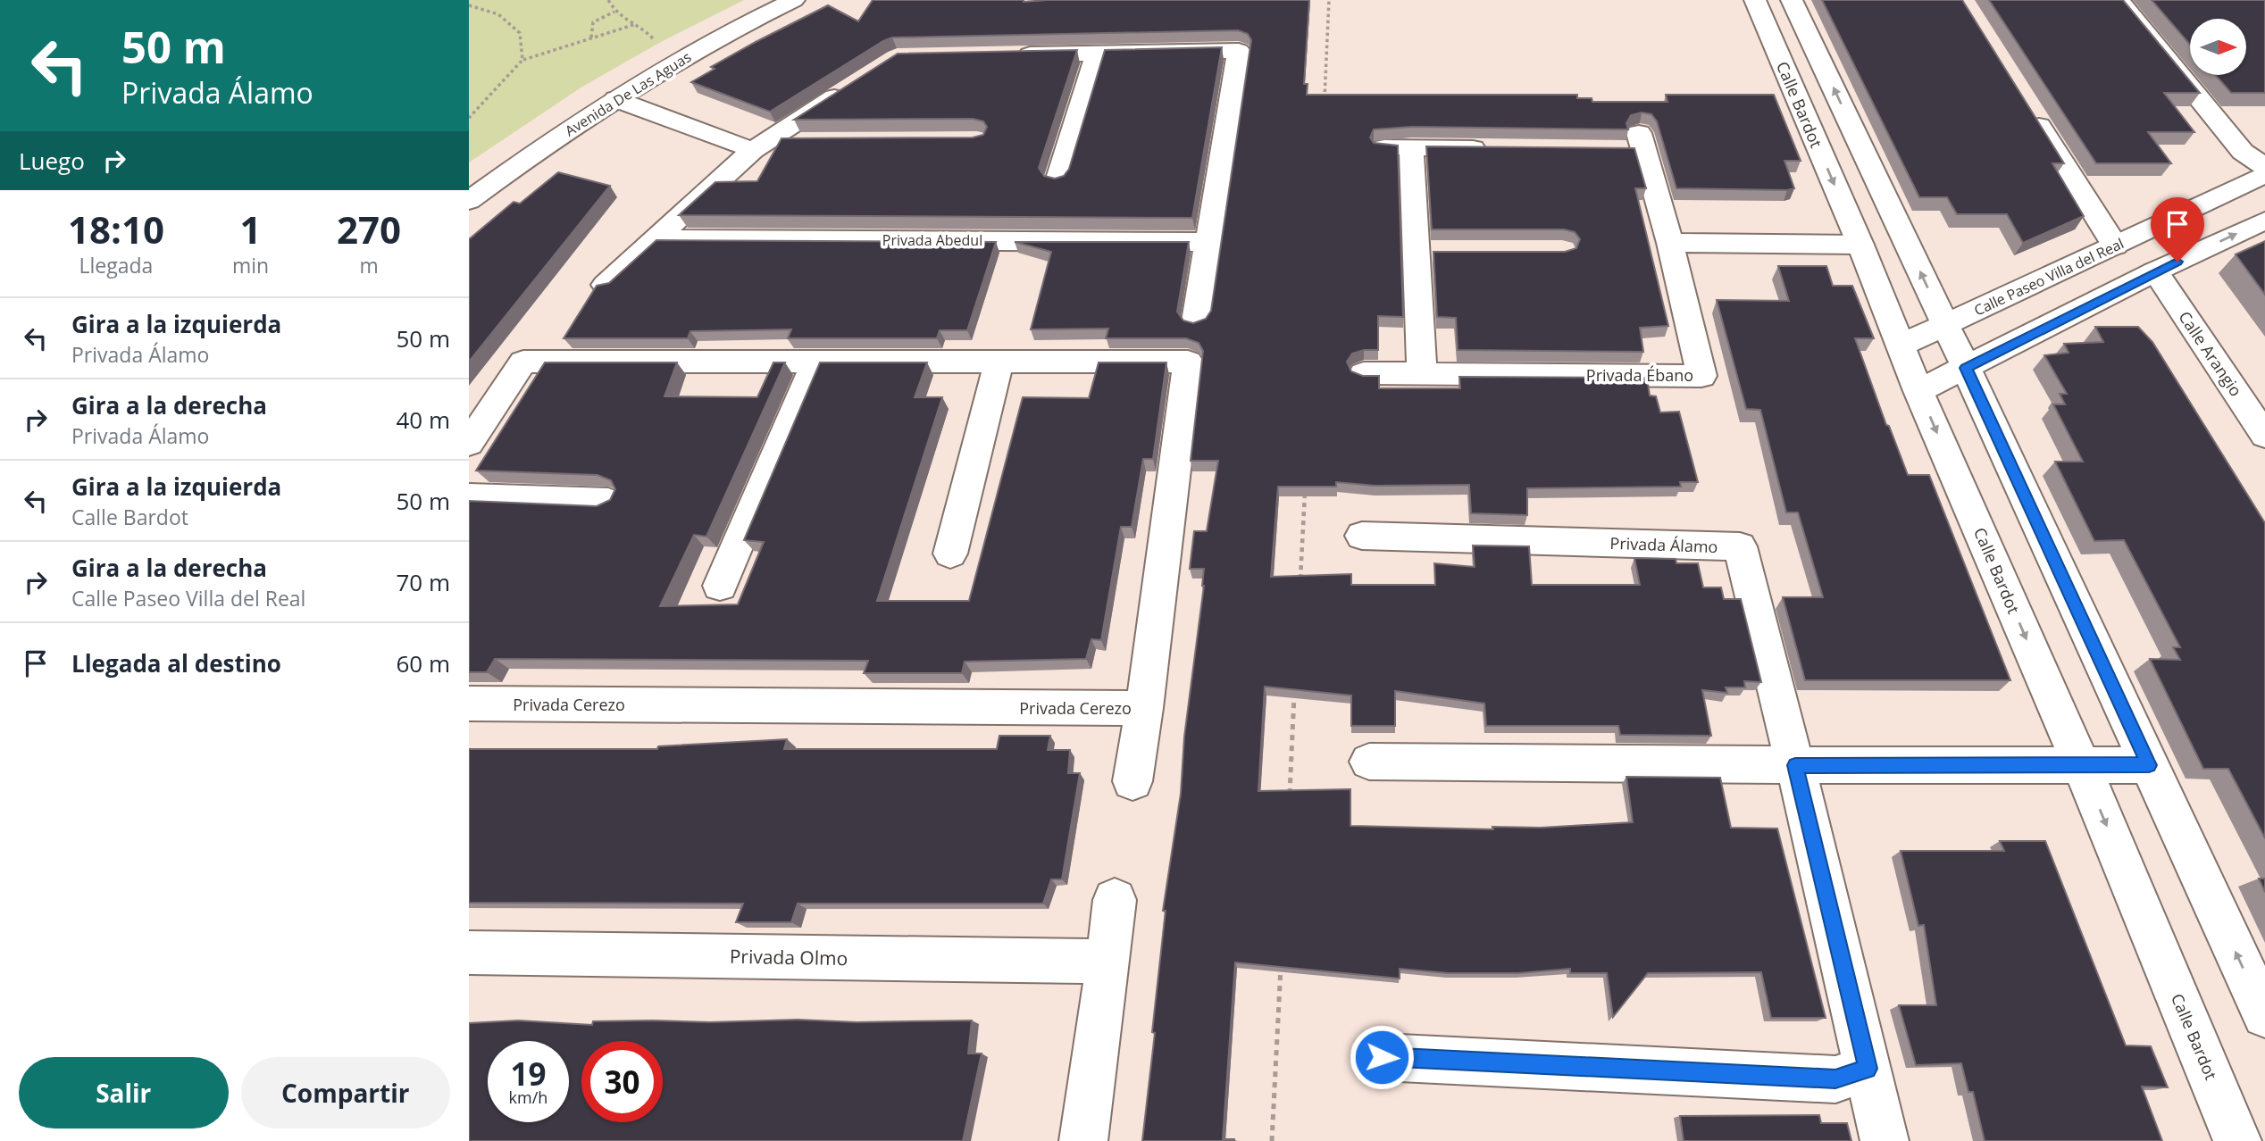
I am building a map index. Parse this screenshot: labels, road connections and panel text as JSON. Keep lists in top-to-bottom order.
{
  "streets": {
    "street": [
      "Avenida De Las Aguas",
      "Calle Bardot",
      "Privada Abedul",
      "Calle Paseo Villa del Real",
      "Calle Arangio",
      "Privada Ébano",
      "Privada Álamo",
      "Privada Cerezo",
      "Privada Olmo"
    ]
  },
  "crossings": [
    ["Calle Bardot", "Calle Paseo Villa del Real"]
  ],
  "north": "right",
  "page": {
    "turn": ["50 m", "Privada Álamo"],
    "then": "Luego",
    "eta": [
      "18:10",
      "Llegada",
      "1",
      "min",
      "270",
      "m"
    ],
    "list": [
      {
        "name": "Gira a la izquierda",
        "note": "Privada Álamo",
        "value": "50 m"
      },
      {
        "name": "Gira a la derecha",
        "note": "Privada Álamo",
        "value": "40 m"
      },
      {
        "name": "Gira a la izquierda",
        "note": "Calle Bardot",
        "value": "50 m"
      },
      {
        "name": "Gira a la derecha",
        "note": "Calle Paseo Villa del Real",
        "value": "70 m"
      },
      {
        "name": "Llegada al destino",
        "value": "60 m"
      }
    ],
    "speed": "19 km/h",
    "limit": "30",
    "buttons": ["Salir", "Compartir"]
  }
}
